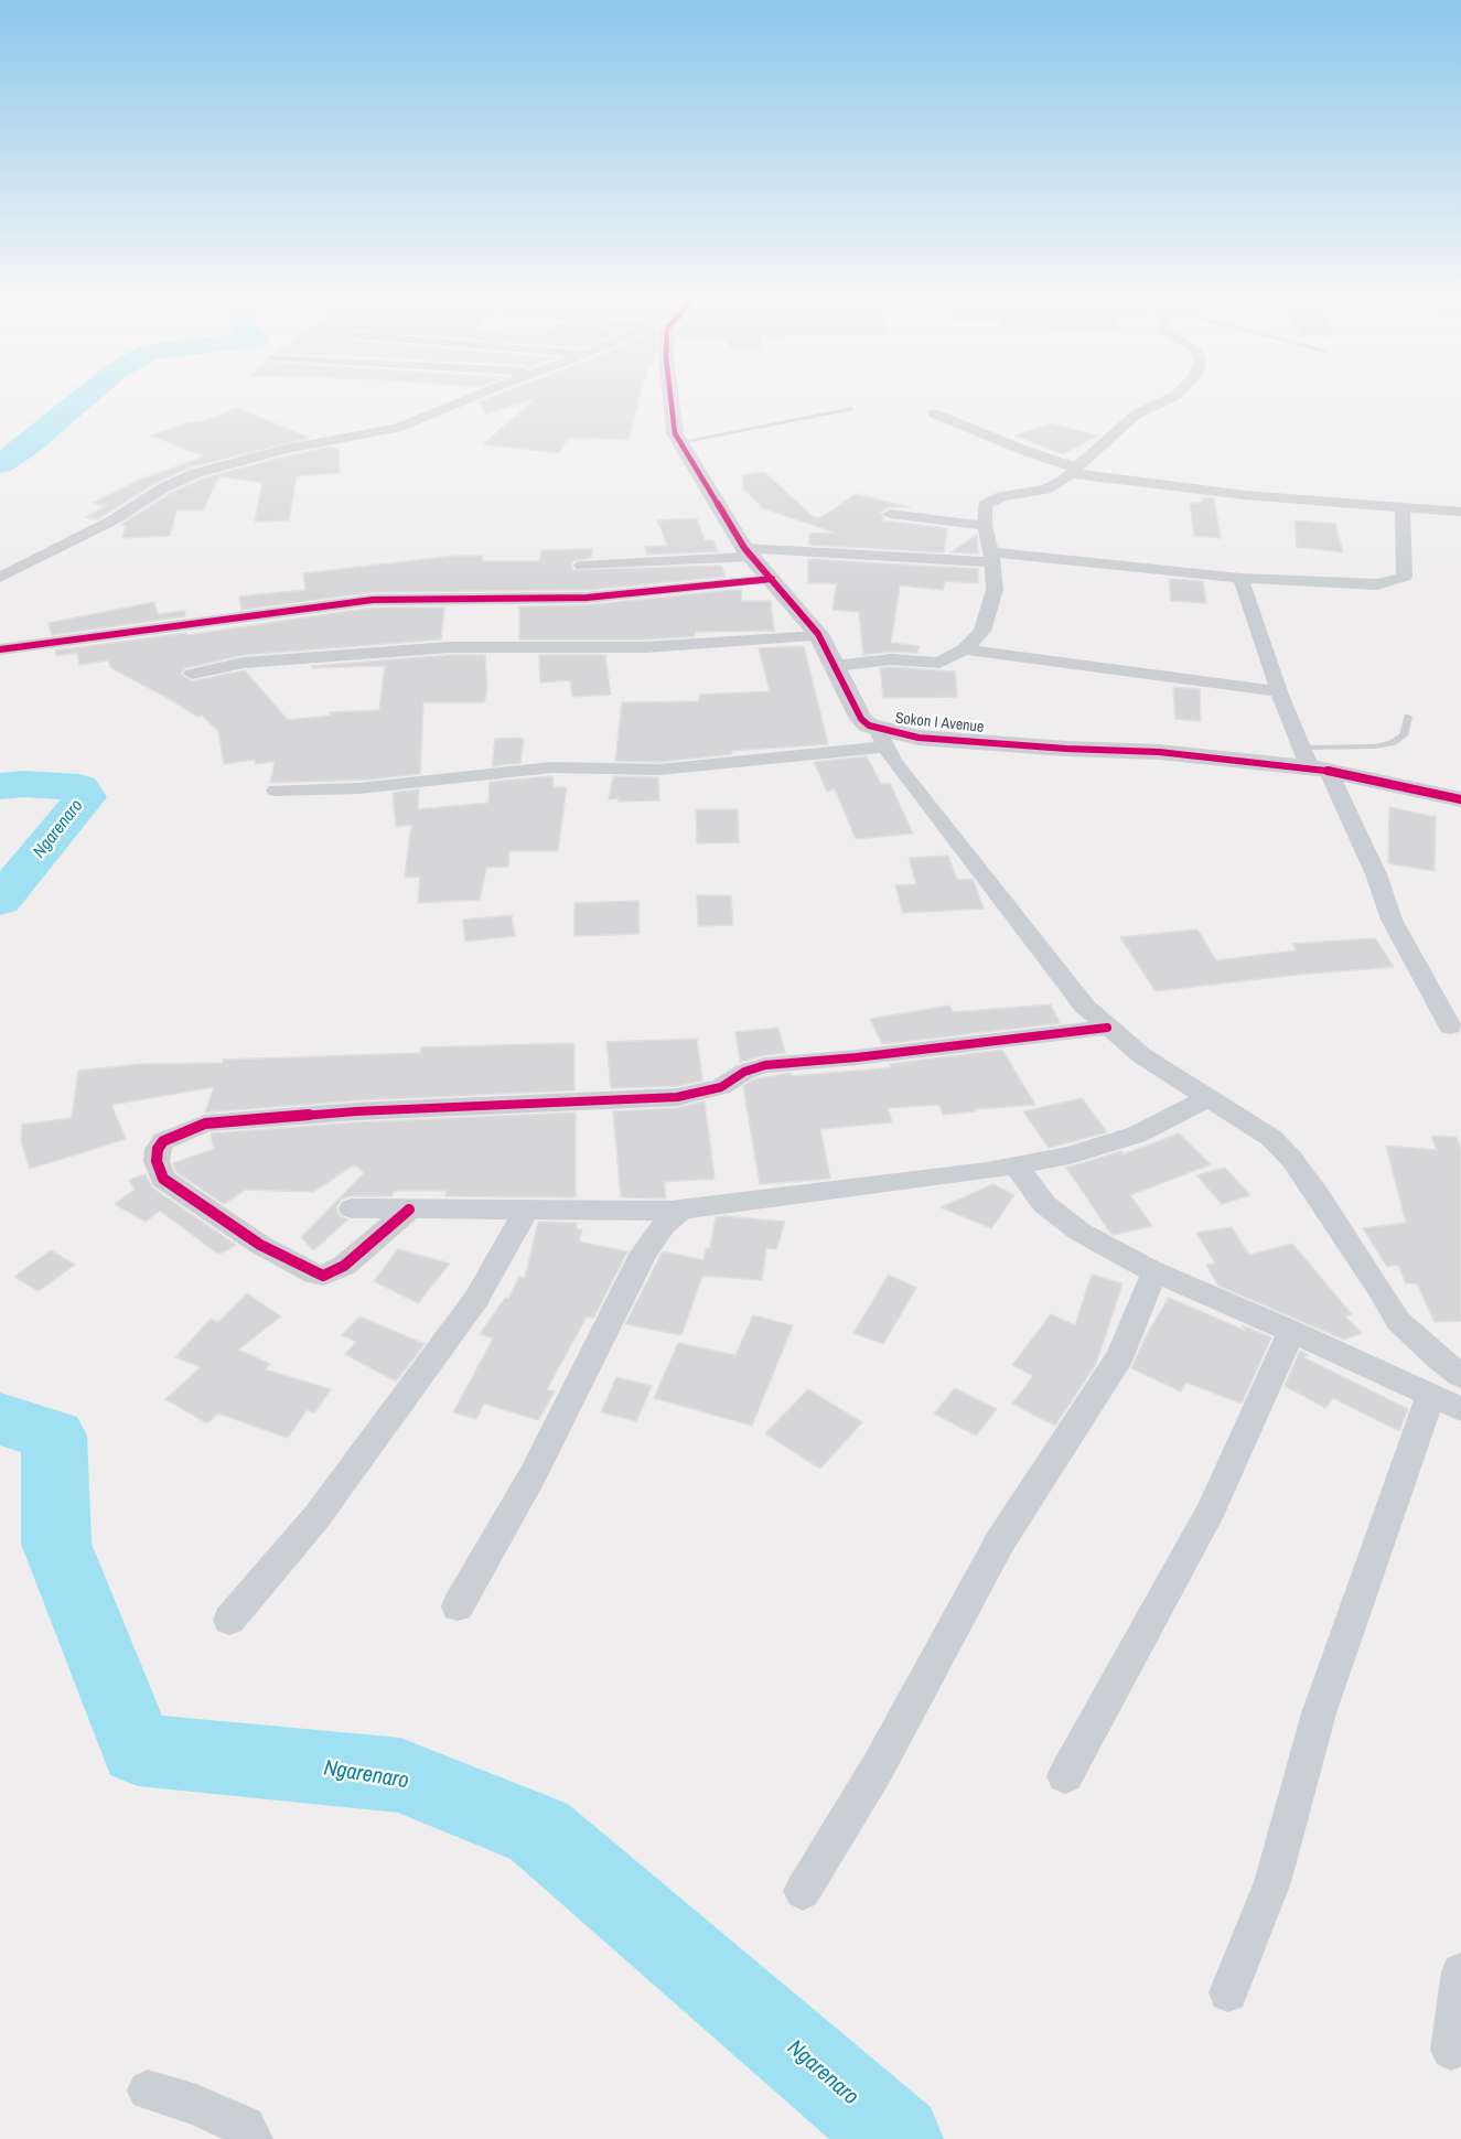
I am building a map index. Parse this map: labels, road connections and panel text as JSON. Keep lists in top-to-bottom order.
{
  "streets": {
    "street": ["Sokon I Avenue"]
  },
  "water": ["Ngarenaro"]
}
